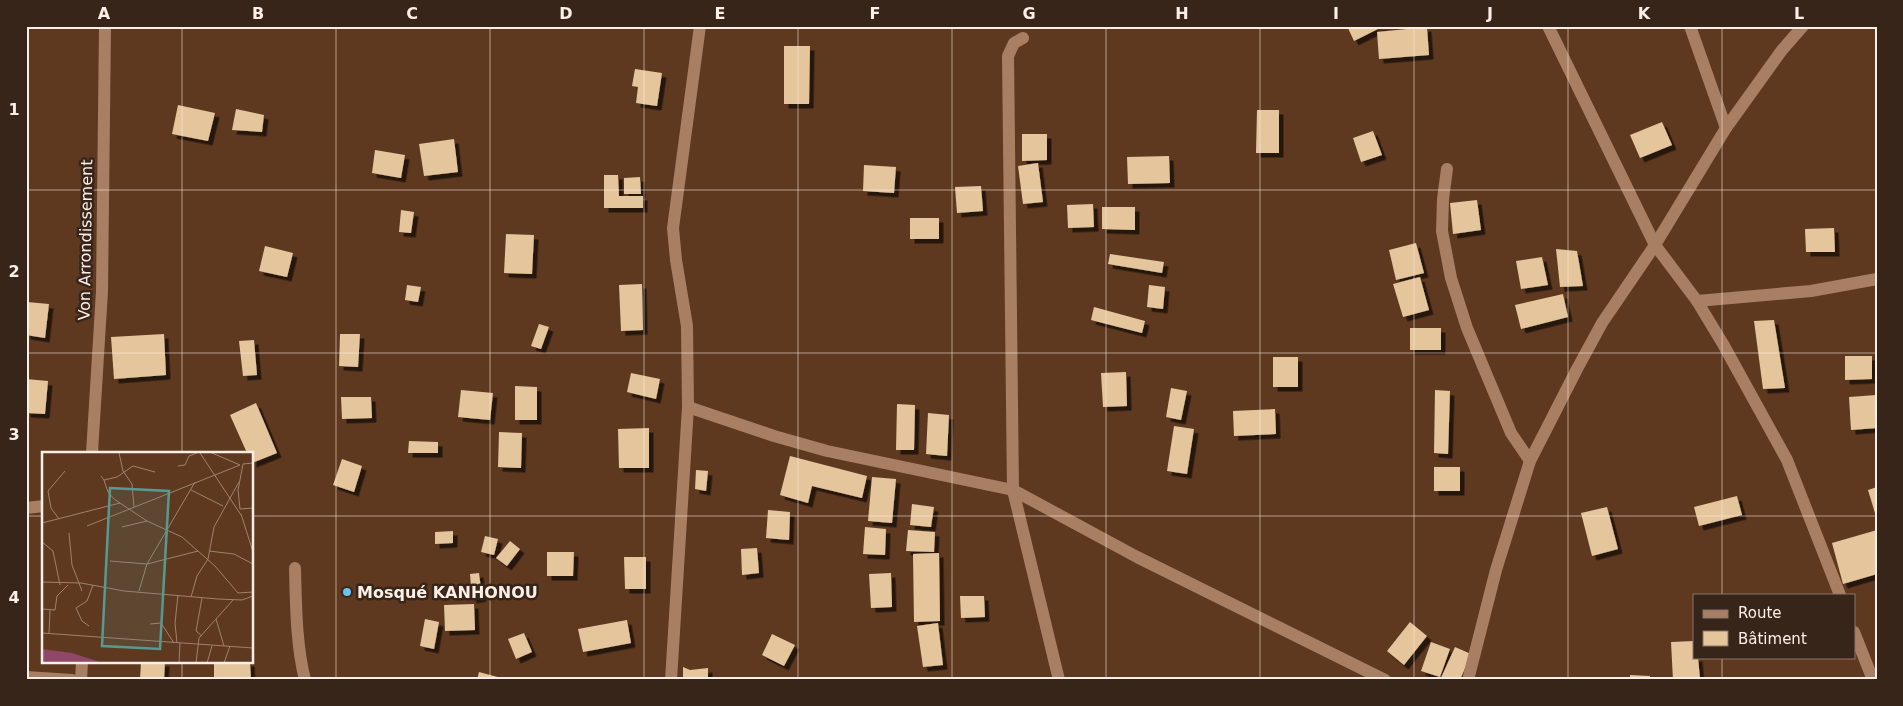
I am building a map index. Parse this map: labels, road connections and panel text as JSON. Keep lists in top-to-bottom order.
{
  "streets": {
    "street": ["Von Arrondissement"]
  },
  "places": ["Mosqué KANHONOU"],
  "legend": ["Route", "Bâtiment"],
  "grid": {
    "columns": [
      "A",
      "B",
      "C",
      "D",
      "E",
      "F",
      "G",
      "H",
      "I",
      "J",
      "K",
      "L"
    ],
    "rows": [
      "1",
      "2",
      "3",
      "4"
    ]
  }
}
